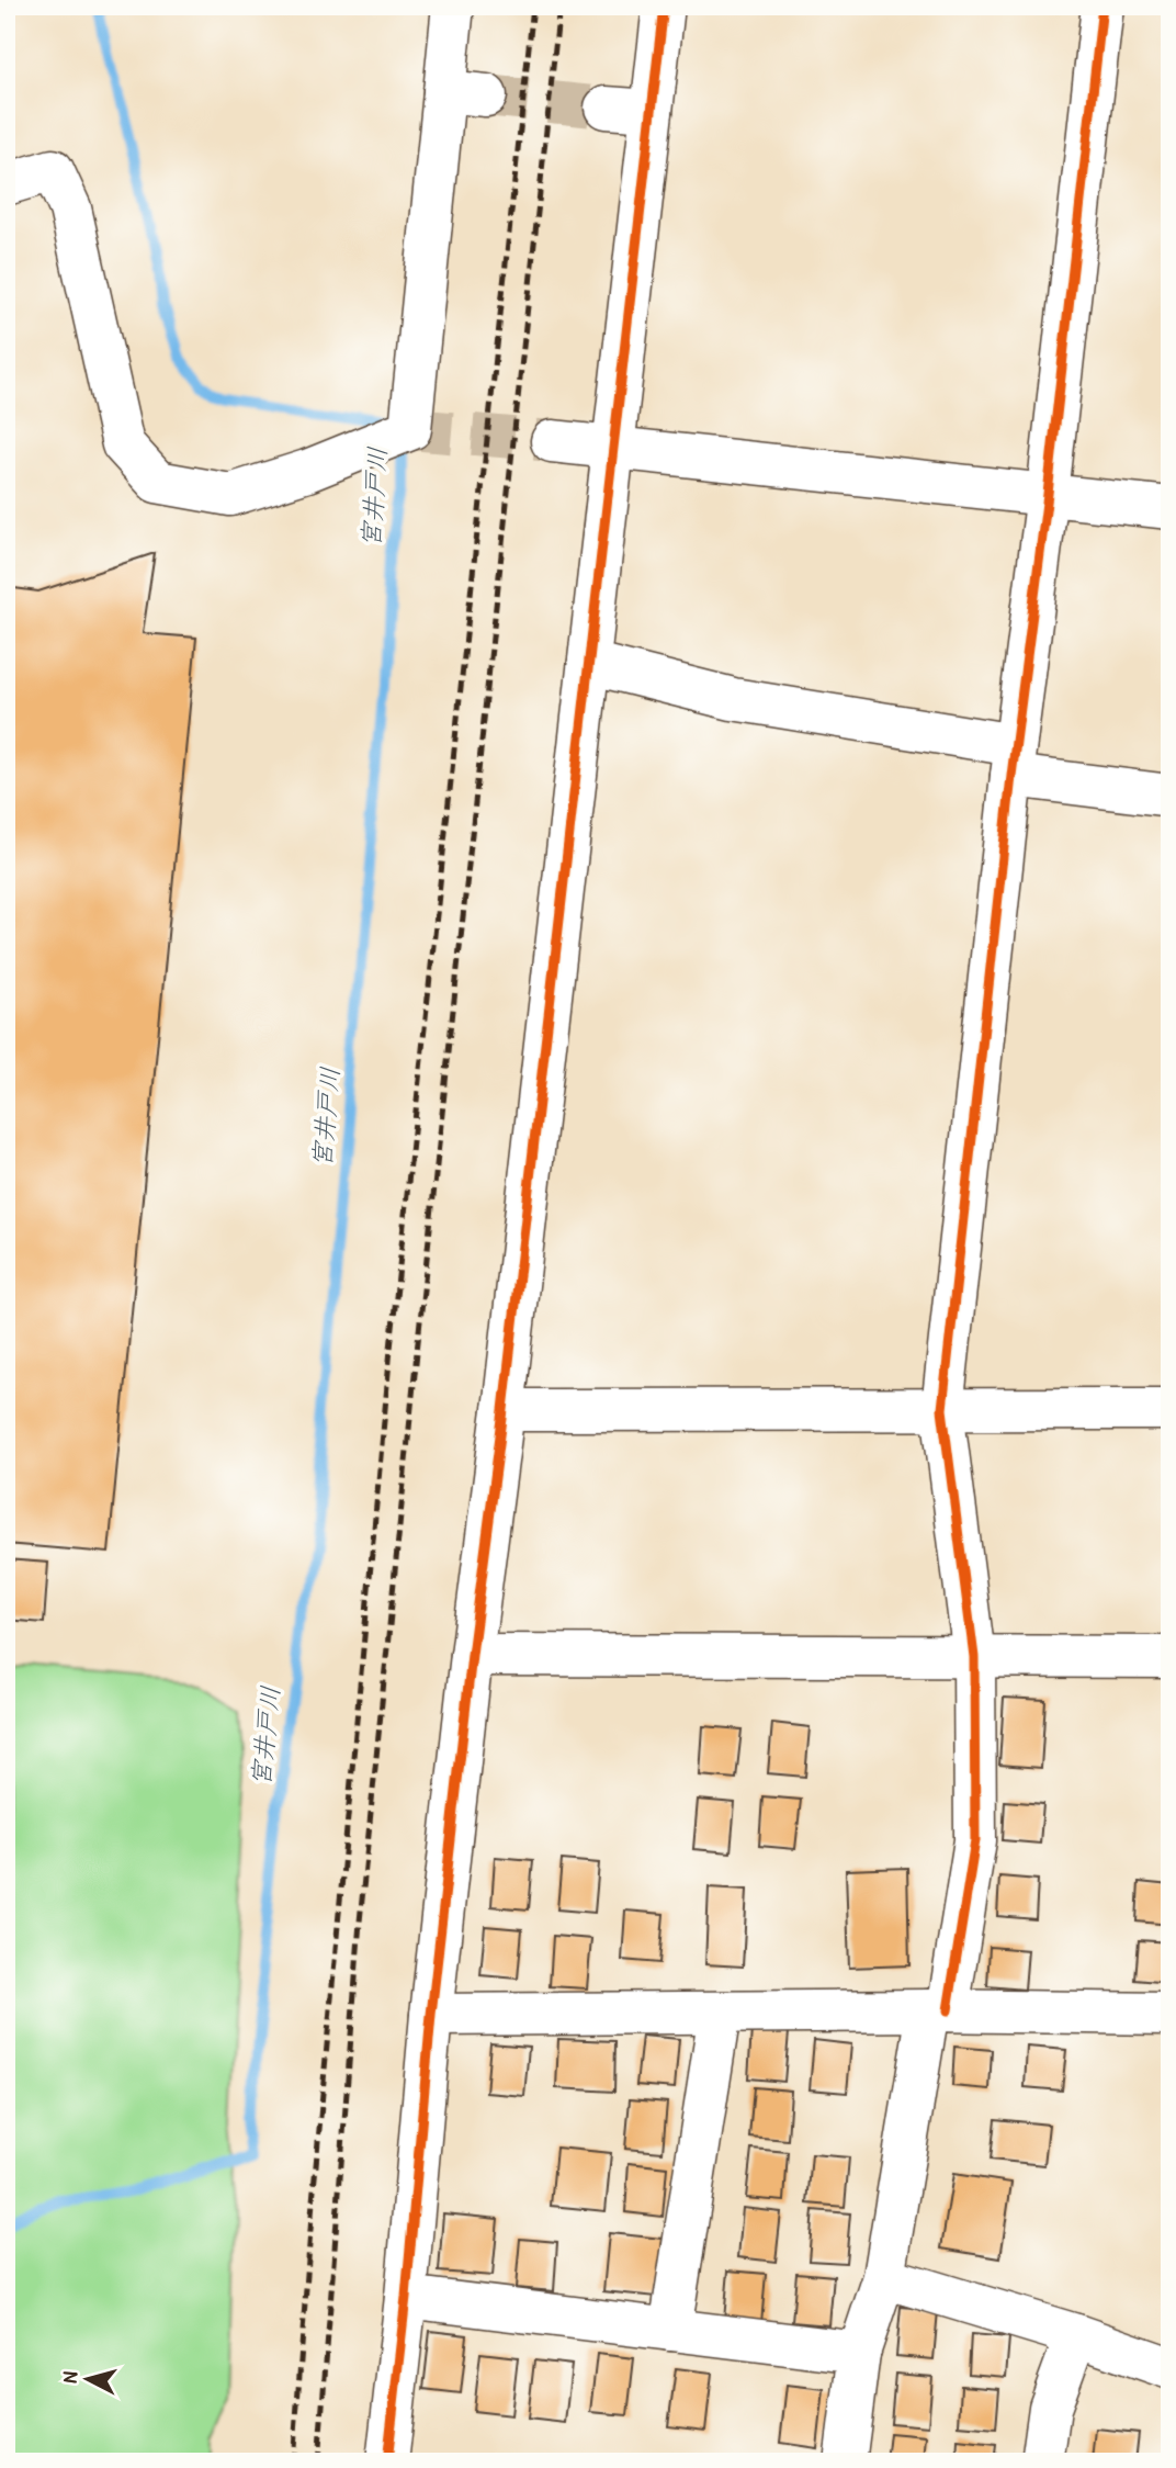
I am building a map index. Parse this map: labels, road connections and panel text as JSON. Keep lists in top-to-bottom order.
{
  "water": ["宮井戸川"],
  "north": "left"
}
